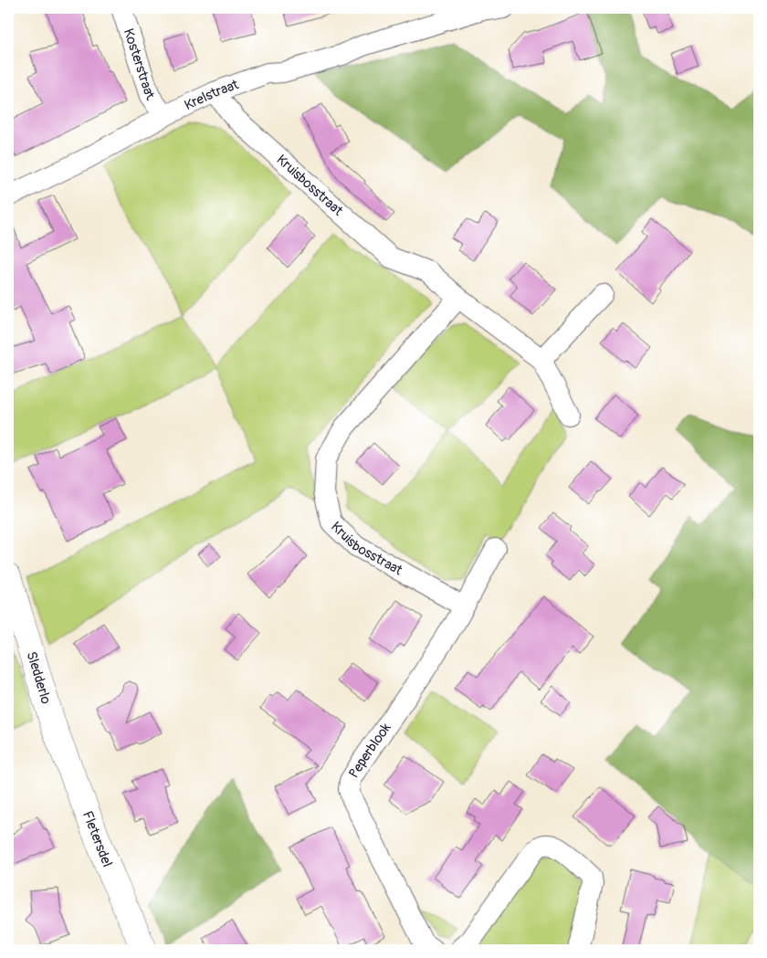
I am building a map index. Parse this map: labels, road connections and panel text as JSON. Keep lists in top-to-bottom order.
{
  "streets": {
    "street": [
      "Kosterstraat",
      "Krelstraat",
      "Kruisbosstraat",
      "Sledderlo",
      "Peperblook",
      "Fletersdel"
    ]
  },
  "crossings": [
    ["Kosterstraat", "Krelstraat"],
    ["Krelstraat", "Kruisbosstraat"],
    ["Kruisbosstraat", "Peperblook"],
    ["Sledderlo", "Fletersdel"]
  ]
}
